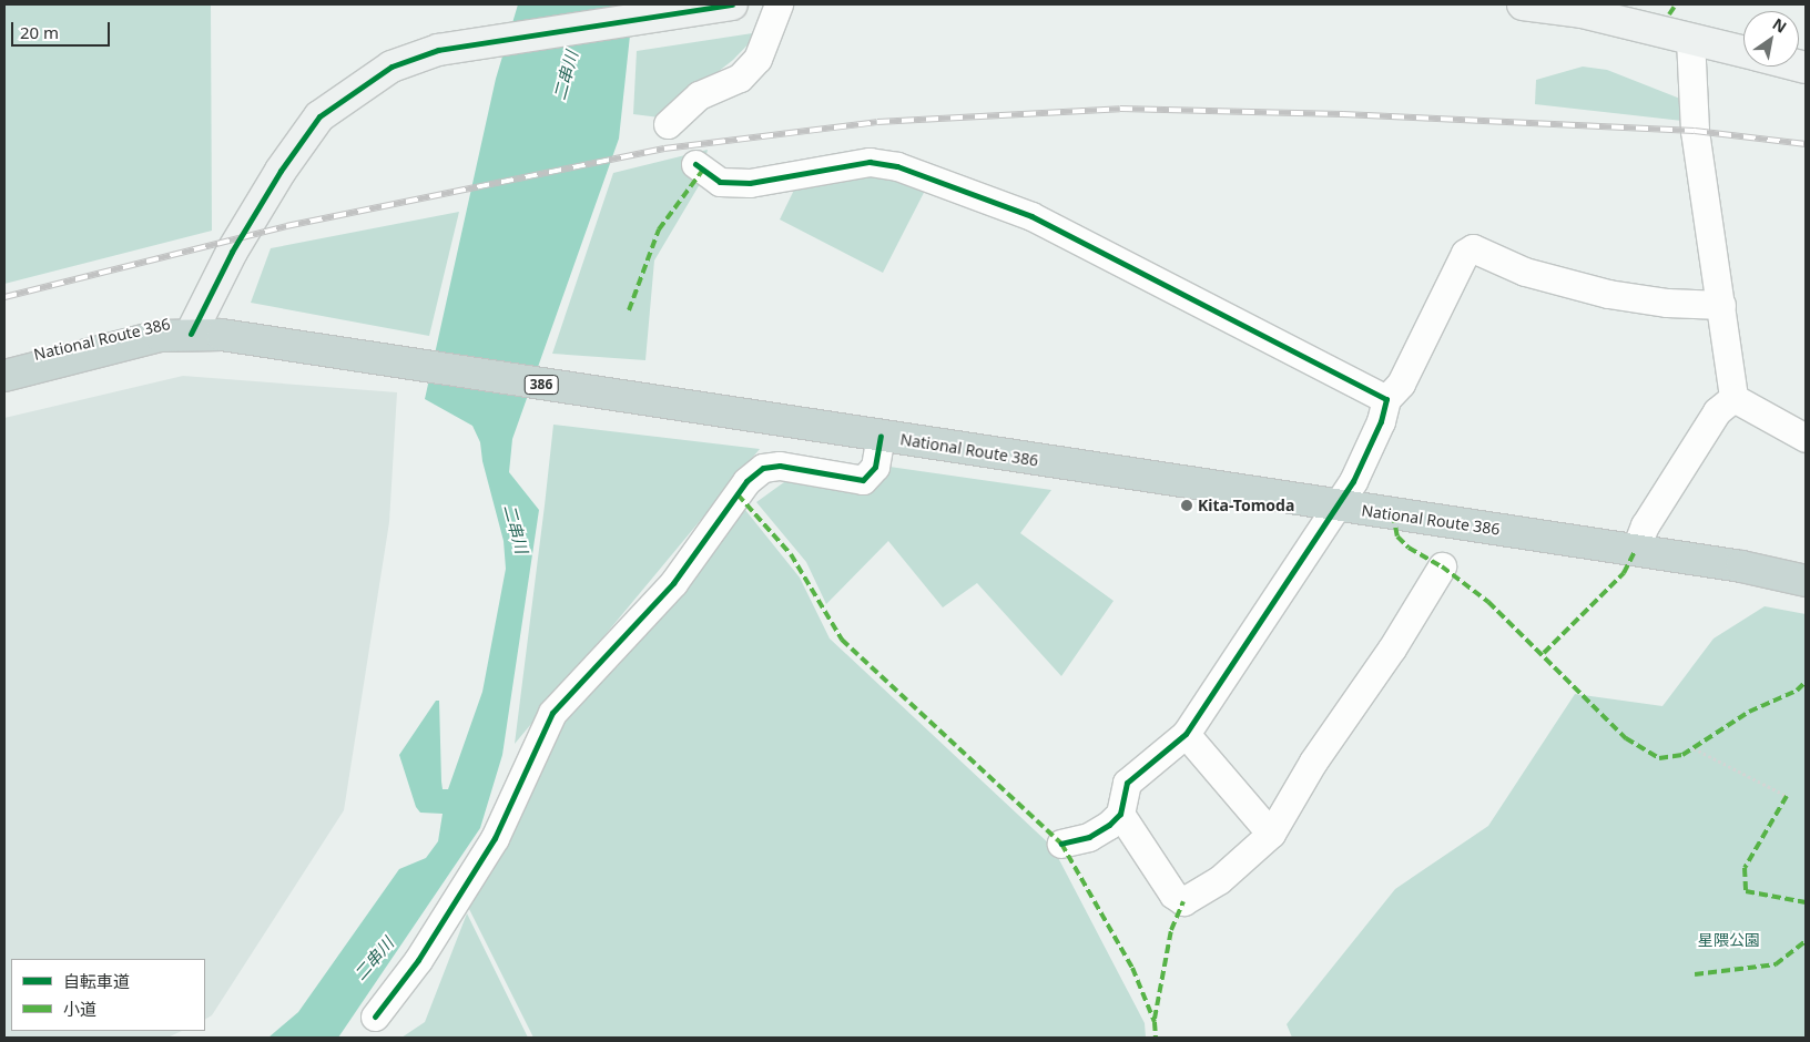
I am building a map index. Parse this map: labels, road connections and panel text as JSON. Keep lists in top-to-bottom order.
{
  "streets": {
    "highway": ["National Route 386", "386"]
  },
  "water": ["二串川"],
  "parks": ["星隈公園"],
  "places": ["Kita-Tomoda"],
  "legend": ["自転車道", "小道"],
  "scale_bar": "20 m",
  "north": "top right"
}
